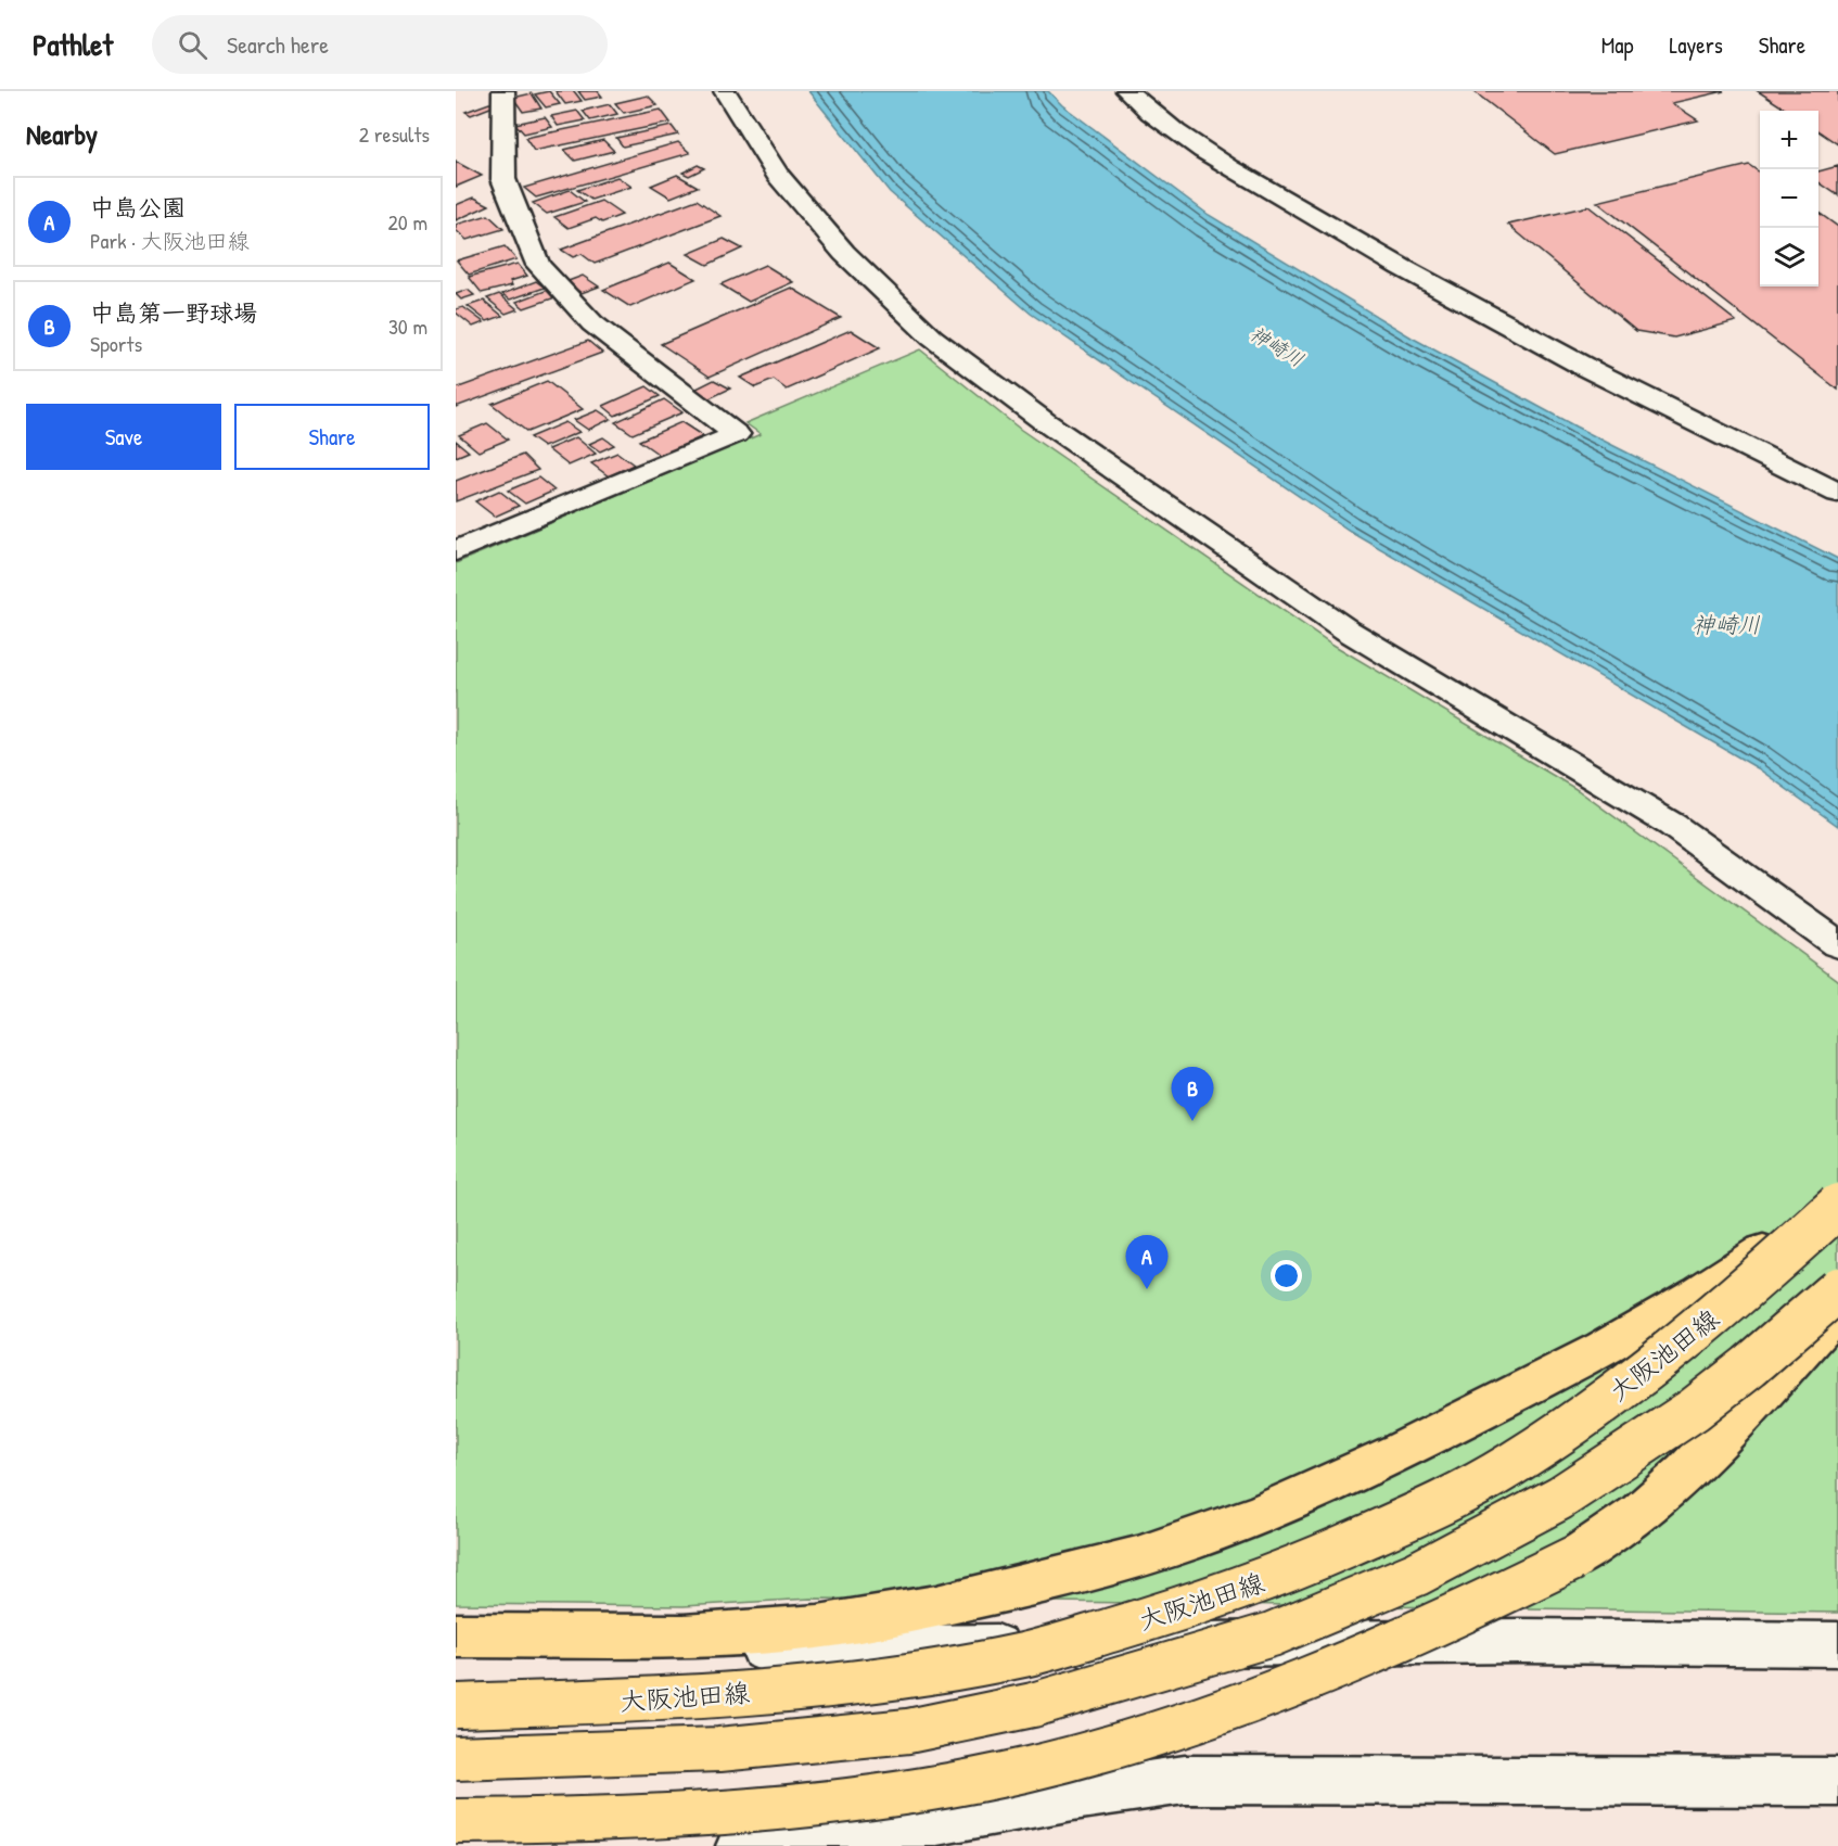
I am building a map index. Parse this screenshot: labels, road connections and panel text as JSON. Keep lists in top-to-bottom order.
{
  "streets": {
    "main road": ["大阪池田線"]
  },
  "water": ["神崎川"],
  "page": {
    "header": "Pathlet",
    "search": "Search here",
    "nav": ["Map", "Layers", "Share"],
    "heading": ["Nearby", "2 results"],
    "map_buttons": ["+", "−"],
    "list": [
      {
        "mark": "A",
        "name": "中島公園",
        "note": "Park · 大阪池田線",
        "value": "20 m"
      },
      {
        "mark": "B",
        "name": "中島第一野球場",
        "note": "Sports",
        "value": "30 m"
      }
    ],
    "buttons": ["Save", "Share"],
    "pins": ["B", "A"]
  }
}
